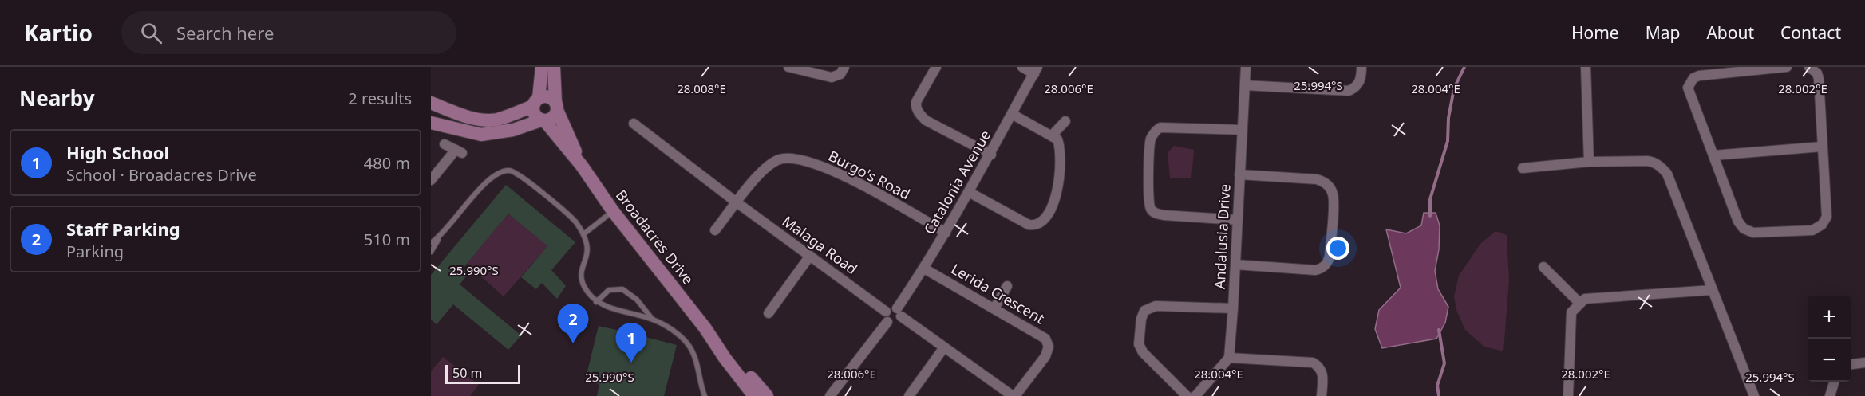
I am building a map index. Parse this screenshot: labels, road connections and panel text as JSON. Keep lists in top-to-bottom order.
{
  "streets": {
    "street": [
      "Burgo's Road",
      "Catalonia Avenue",
      "Andalusia Drive",
      "Broadacres Drive",
      "Malaga Road",
      "Lerida Crescent"
    ]
  },
  "crossings": [
    ["Burgo's Road", "Catalonia Avenue"],
    ["Burgo's Road", "Malaga Road"],
    ["Catalonia Avenue", "Lerida Crescent"]
  ],
  "scale_bar": "50 m",
  "page": {
    "header": "Kartio",
    "search": "Search here",
    "nav": [
      "Home",
      "Map",
      "About",
      "Contact"
    ],
    "heading": ["Nearby", "2 results"],
    "list": [
      {
        "mark": "1",
        "name": "High School",
        "note": "School · Broadacres Drive",
        "value": "480 m"
      },
      {
        "mark": "2",
        "name": "Staff Parking",
        "note": "Parking",
        "value": "510 m"
      }
    ],
    "map_buttons": ["+", "−"],
    "pins": ["2", "1"],
    "scale": "50 m"
  },
  "coordinates": [
    "25.994°S",
    "28.008°E",
    "28.006°E",
    "28.004°E",
    "28.002°E",
    "25.990°S"
  ]
}
